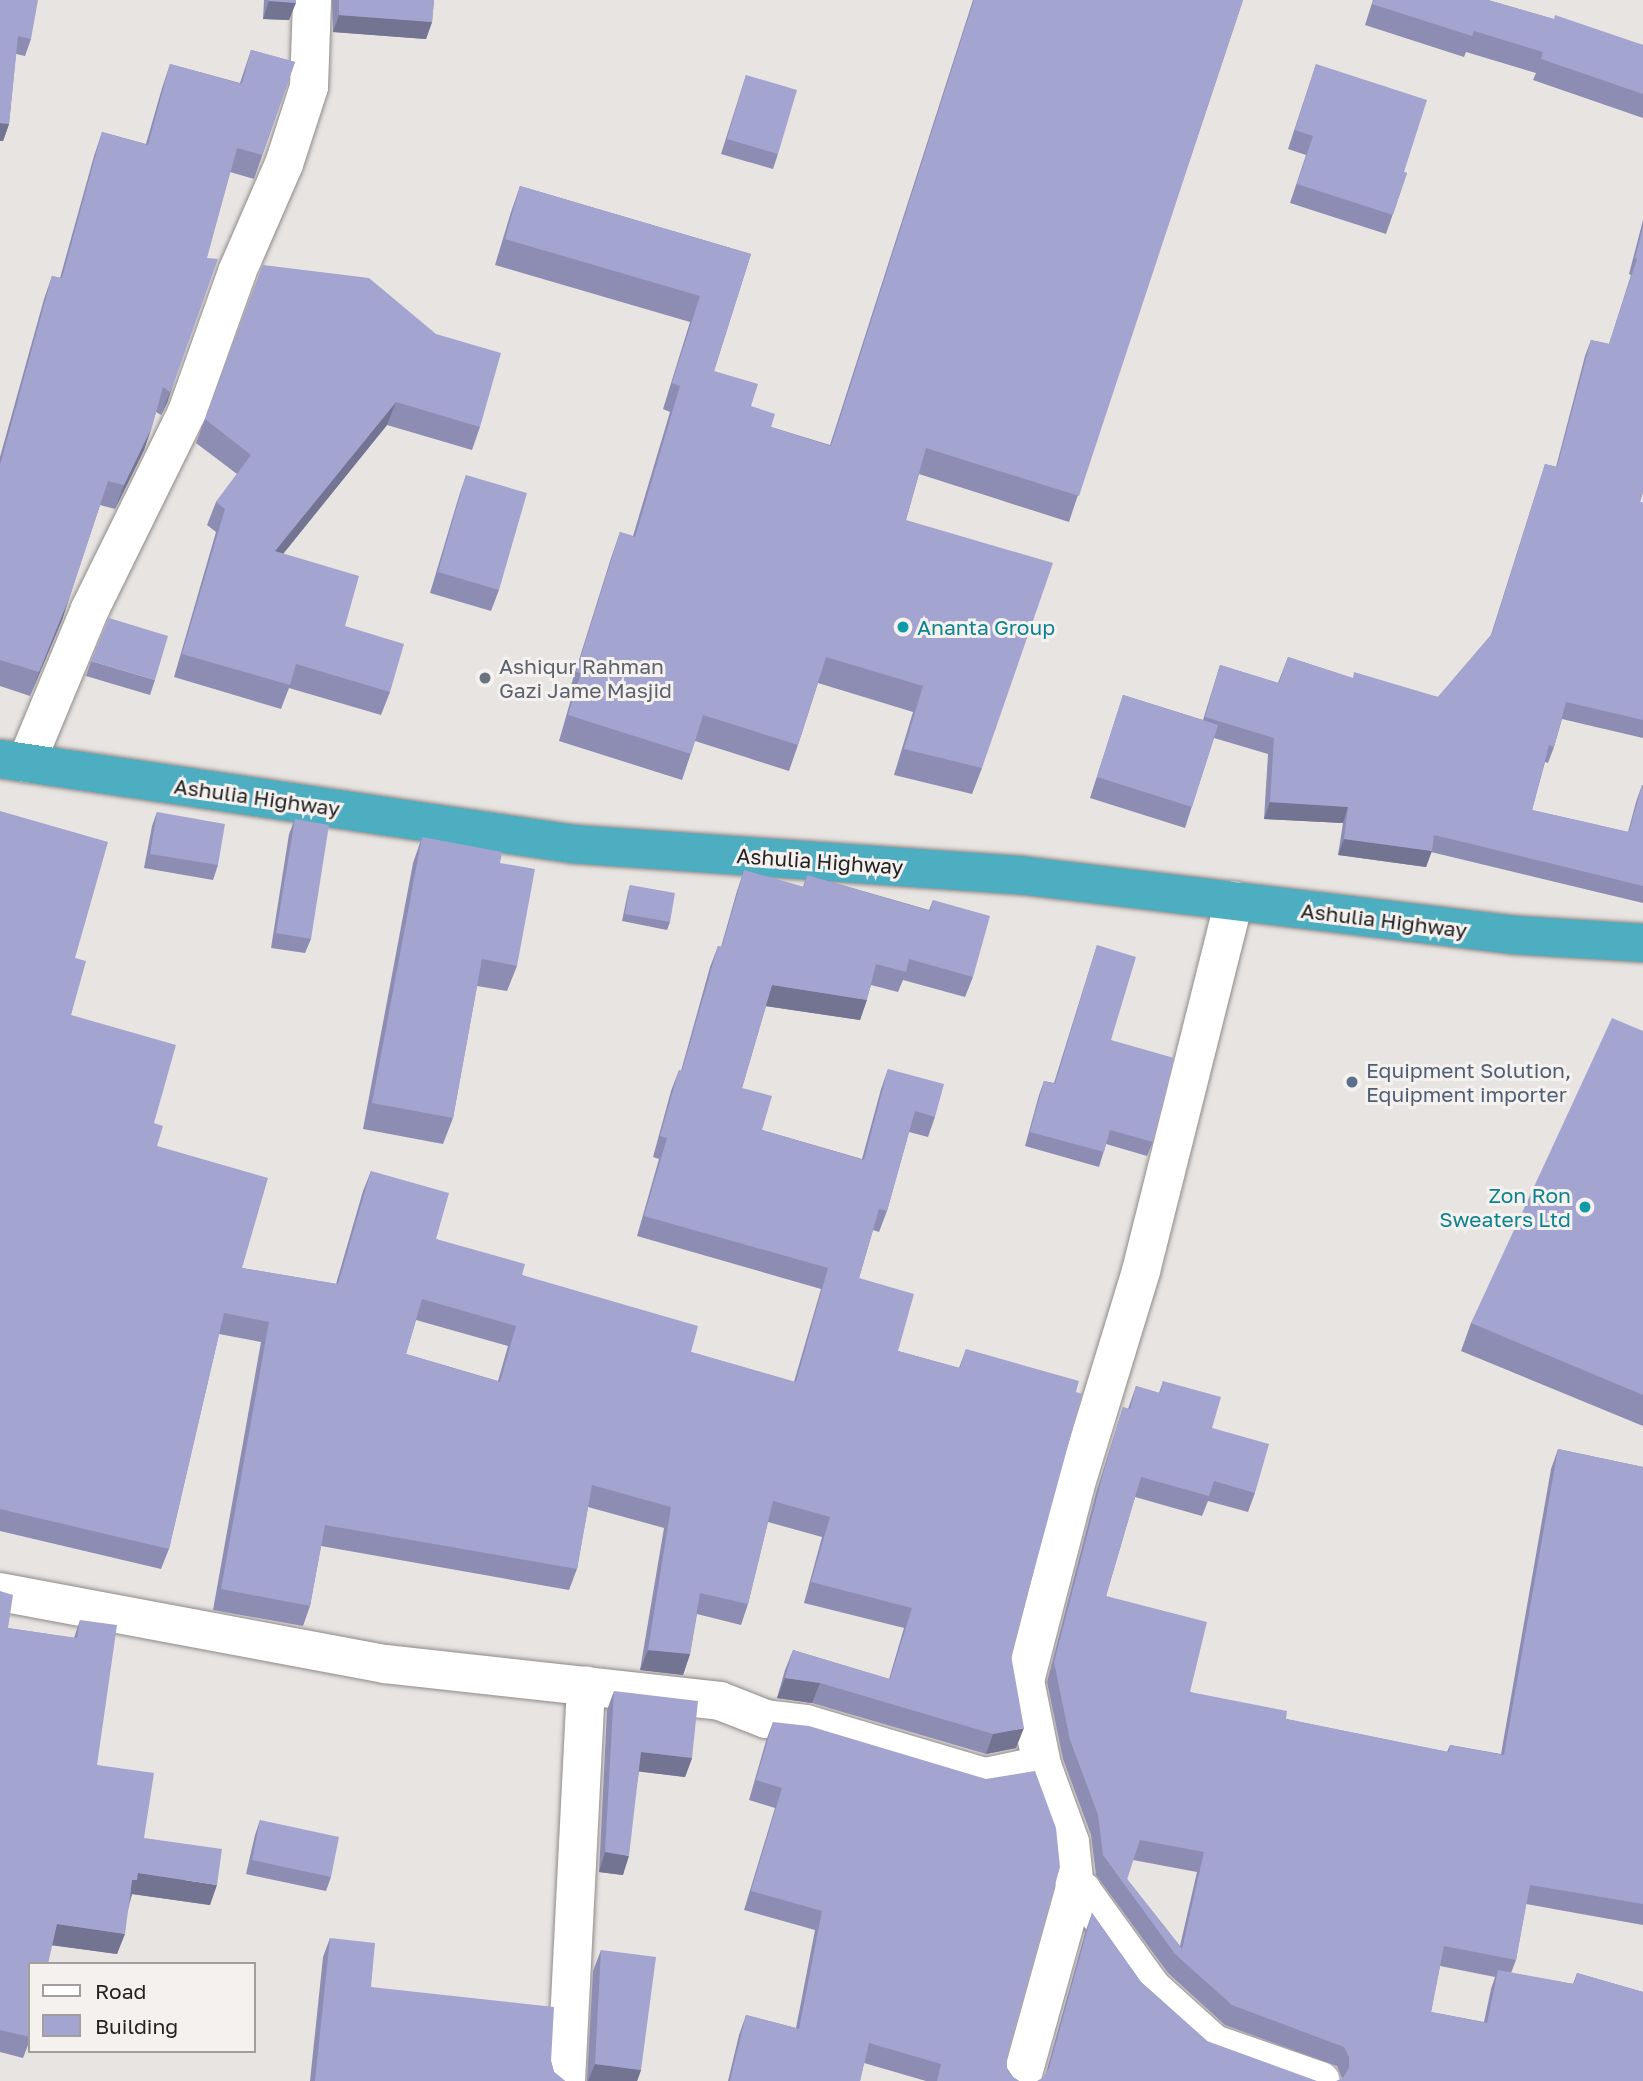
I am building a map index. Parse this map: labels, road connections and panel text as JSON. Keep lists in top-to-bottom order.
{
  "streets": {
    "highway": ["Ashulia Highway"]
  },
  "places": [
    "Ananta Group",
    "Ashiqur Rahman Gazi Jame Masjid",
    "Equipment Solution, Equipment importer",
    "Zon Ron Sweaters Ltd"
  ],
  "legend": ["Road", "Building"]
}
